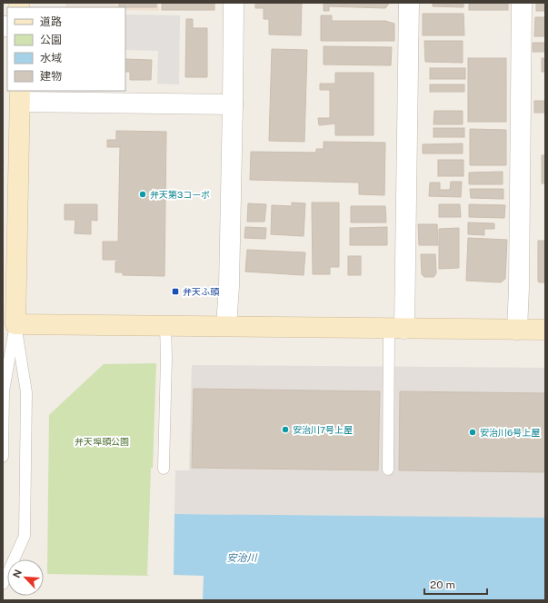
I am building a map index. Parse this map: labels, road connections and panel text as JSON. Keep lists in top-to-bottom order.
{
  "water": ["安治川"],
  "parks": ["弁天埠頭公園"],
  "places": {
    "other": ["弁天第3コーポ", "安治川7号上屋", "安治川6号上屋"],
    "transit": ["弁天ふ頭"]
  },
  "legend": [
    "道路",
    "公園",
    "水域",
    "建物"
  ],
  "scale_bar": "20 m",
  "north": "top left"
}
